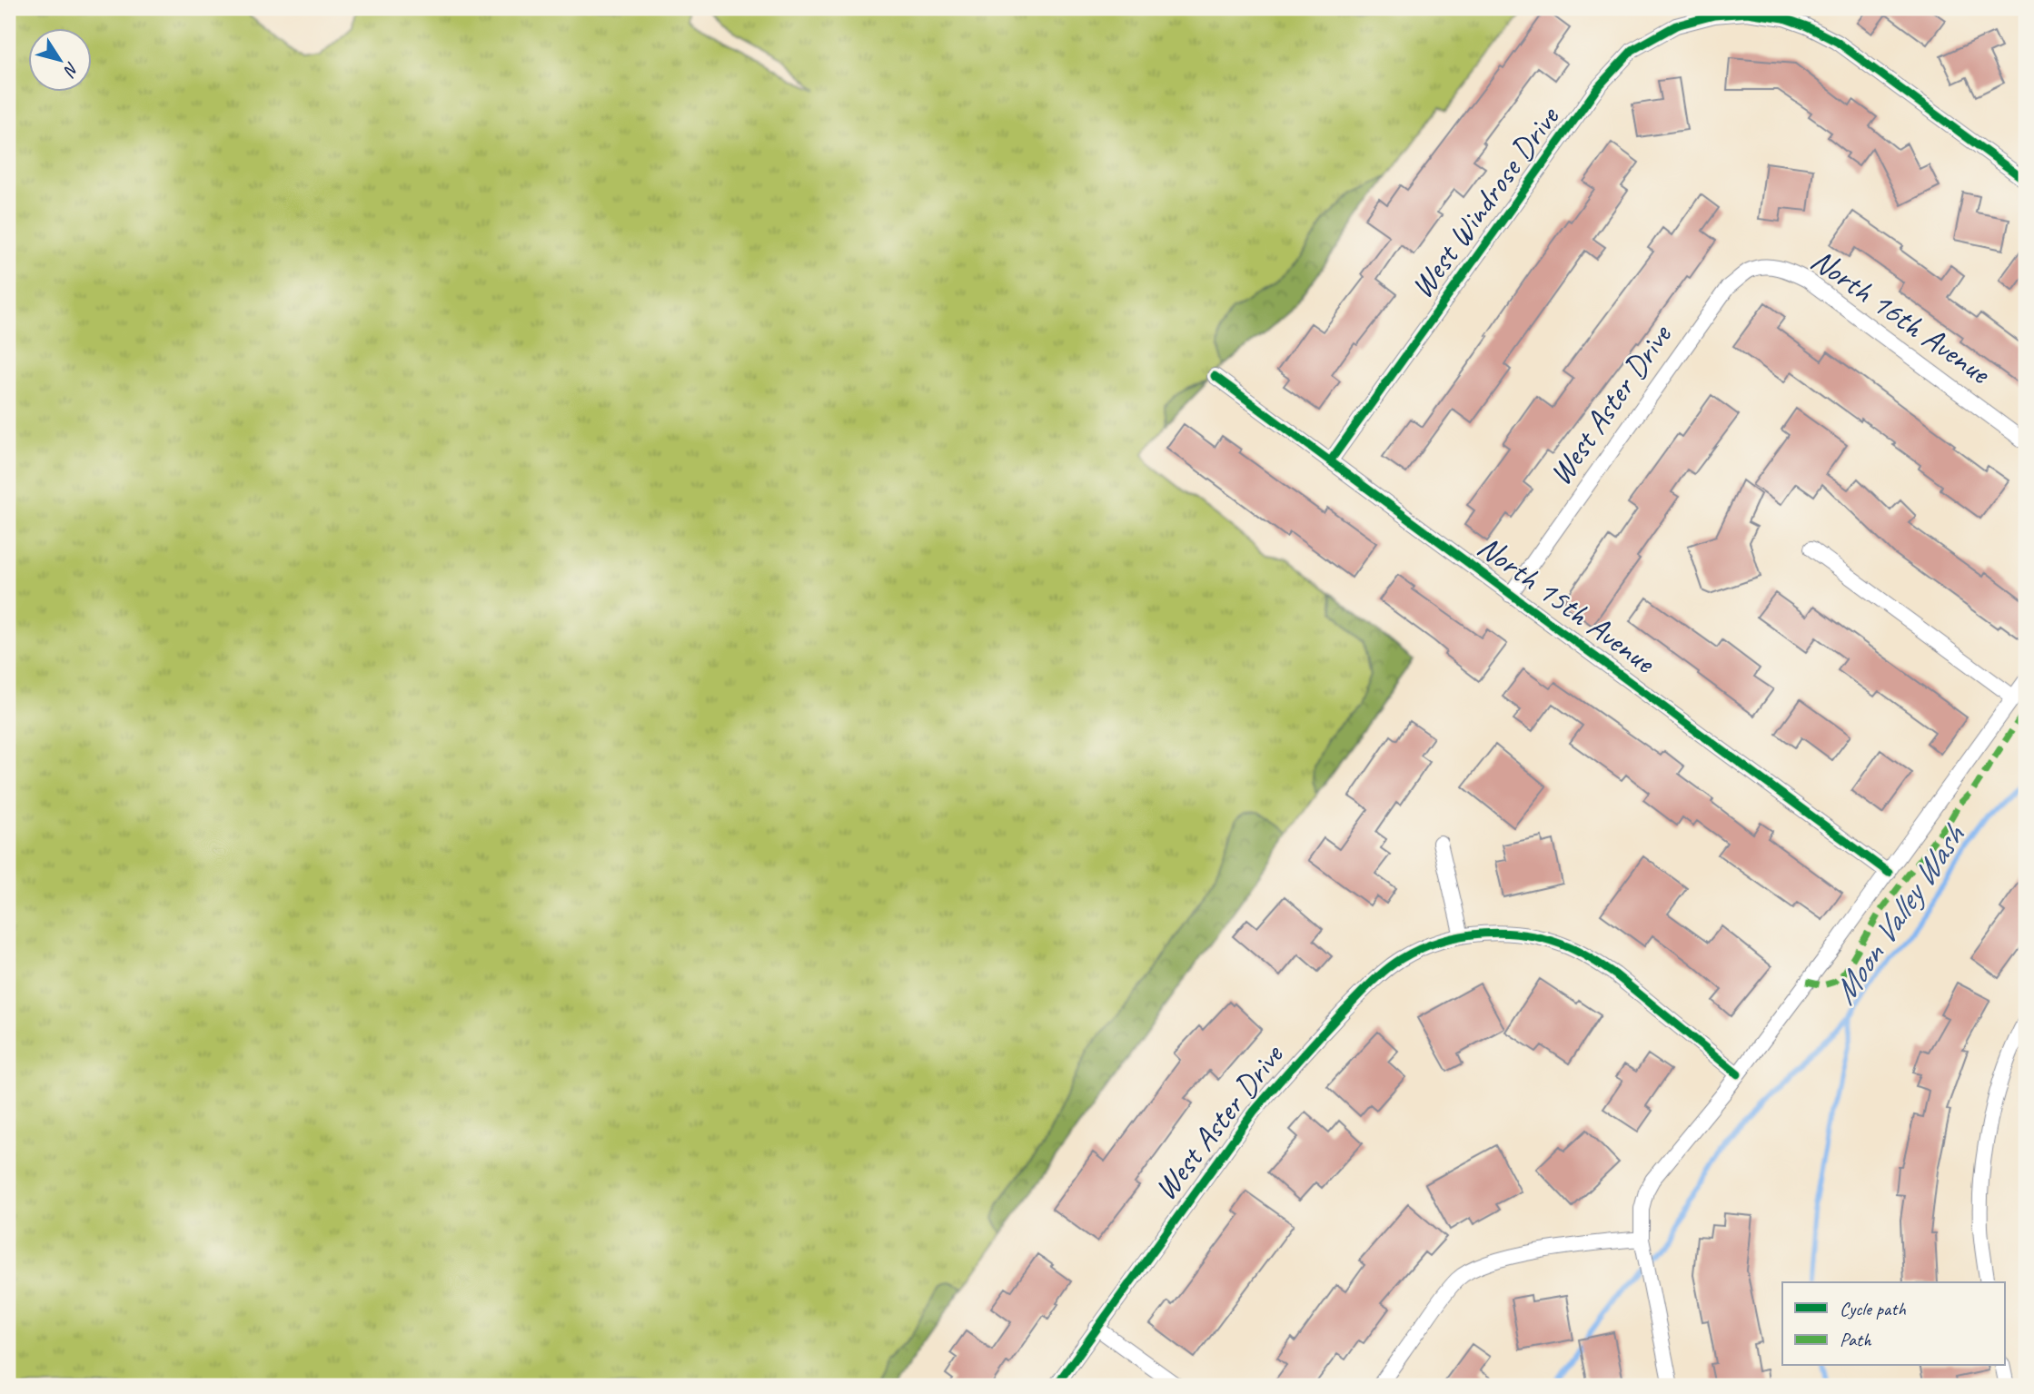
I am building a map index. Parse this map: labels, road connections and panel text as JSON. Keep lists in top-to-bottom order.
{
  "streets": {
    "street": [
      "West Windrose Drive",
      "North 16th Avenue",
      "West Aster Drive",
      "North 15th Avenue"
    ]
  },
  "crossings": [
    ["West Windrose Drive", "North 15th Avenue"],
    ["North 16th Avenue", "West Aster Drive"],
    ["West Aster Drive", "North 15th Avenue"]
  ],
  "water": ["Moon Valley Wash"],
  "legend": ["Cycle path", "Path"],
  "north": "bottom right"
}
